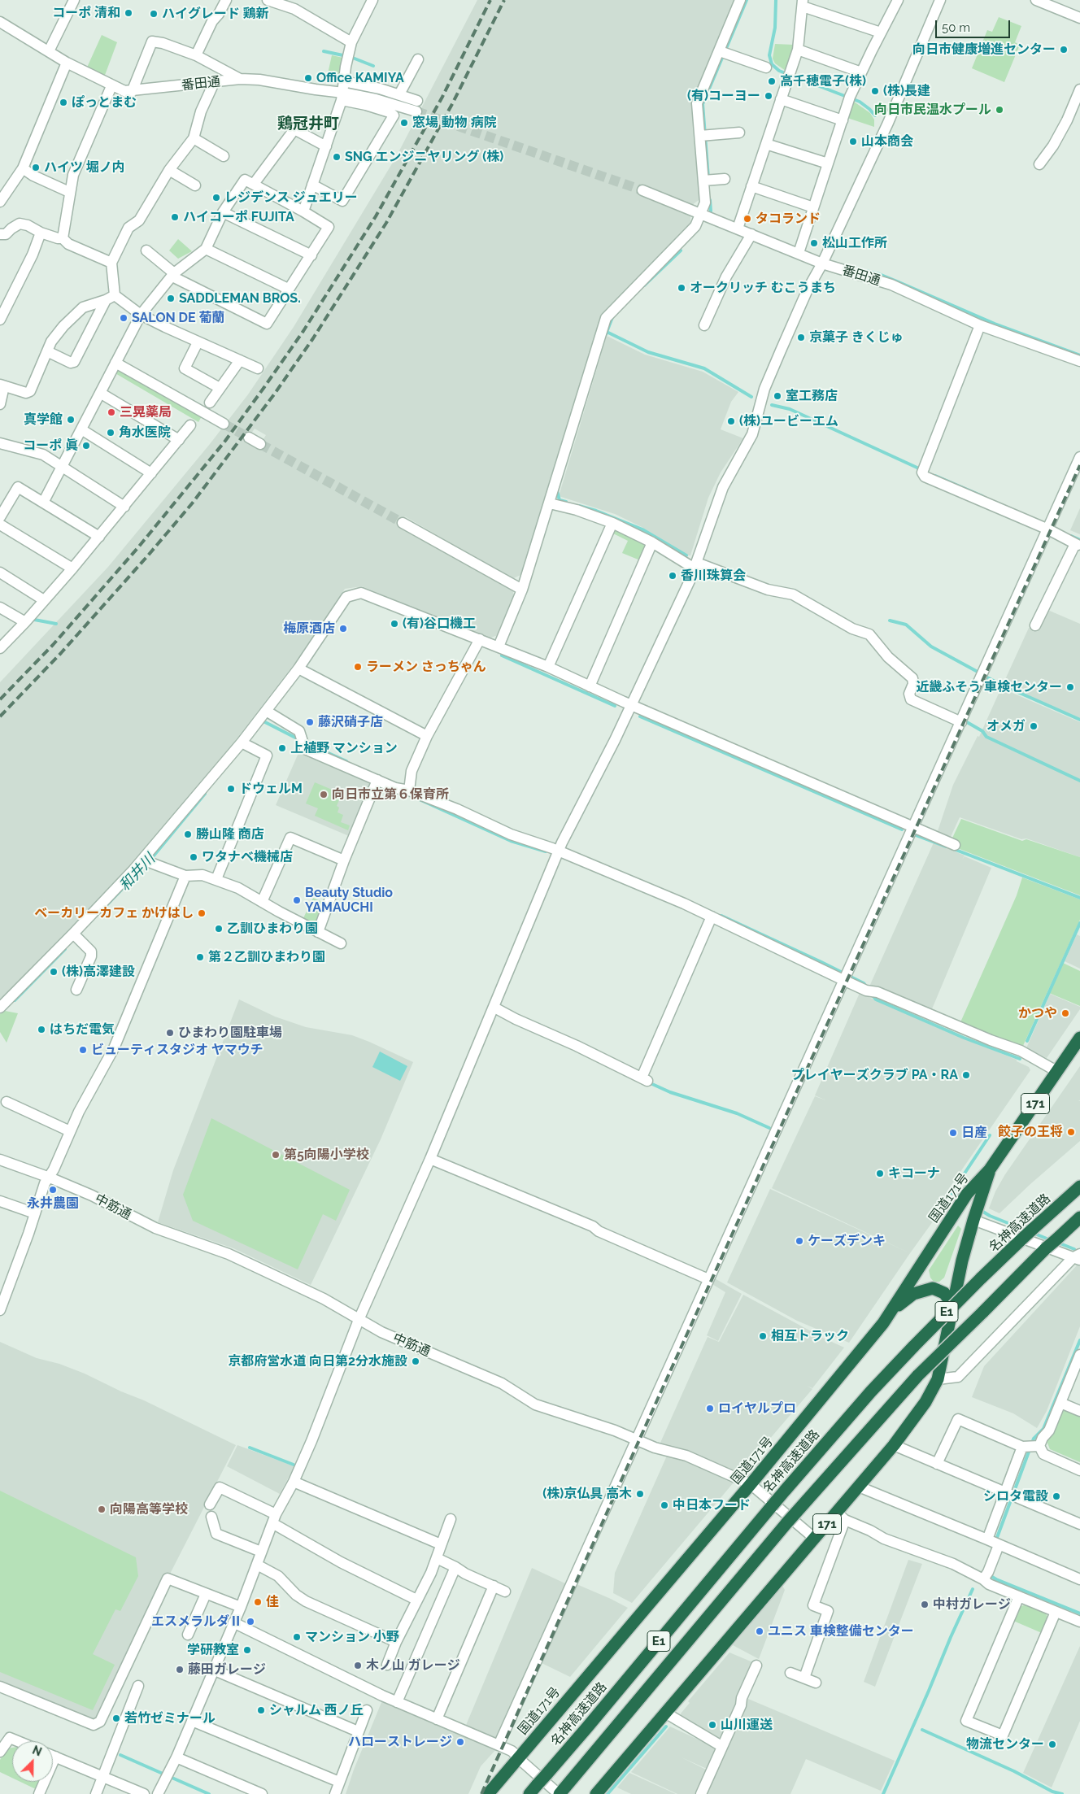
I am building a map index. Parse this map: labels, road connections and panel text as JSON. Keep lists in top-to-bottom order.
{
  "streets": {
    "highway": [
      "171",
      "国道171号",
      "名神高速道路",
      "E1"
    ],
    "street": ["番田通", "中筋通"]
  },
  "crossings": [
    ["国道171号", "中筋通"]
  ],
  "districts": ["鶏冠井町"],
  "water": ["和井川"],
  "places": [
    "コーポ 清和",
    "ハイグレード 鶏新",
    "向日市健康増進センター",
    "Office KAMIYA",
    "高千穂電子(株)",
    "(株)長建",
    "(有)コーヨー",
    "ぽっとまむ",
    "向日市民温水プール",
    "窓場 動物 病院",
    "山本商会",
    "SNG エンジニヤリング (株)",
    "ハイツ 堀ノ内",
    "レジデンス ジュエリー",
    "ハイコーポ FUJITA",
    "タコランド",
    "松山工作所",
    "オークリッチ むこうまち",
    "SADDLEMAN BROS.",
    "SALON DE 葡蘭",
    "京菓子 きくじゅ",
    "室工務店",
    "三晃薬局",
    "真学館",
    "(株)ユービーエム",
    "角水医院",
    "コーポ 眞",
    "香川珠算会",
    "(有)谷口機工",
    "梅原酒店",
    "ラーメン さっちゃん",
    "近畿ふそう 車検センター",
    "藤沢硝子店",
    "オメガ",
    "上植野 マンション",
    "ドウェルM",
    "向日市立第６保育所",
    "勝山隆 商店",
    "ワタナベ機械店",
    "Beauty Studio YAMAUCHI",
    "ベーカリーカフェ かけはし",
    "乙訓ひまわり園",
    "第２乙訓ひまわり園",
    "(株)高澤建設",
    "かつや",
    "はちだ電気",
    "ひまわり園駐車場",
    "ビューティスタジオ ヤマウチ",
    "プレイヤーズクラブ PA・RA",
    "餃子の王将",
    "日産",
    "第5向陽小学校",
    "キコーナ",
    "永井農園",
    "ケーズデンキ",
    "相互トラック",
    "京都府営水道 向日第2分水施設",
    "ロイヤルプロ",
    "(株)京仏具 高木",
    "シロタ電設",
    "中日本フード",
    "向陽高等学校",
    "佳",
    "中村ガレージ",
    "エスメラルダⅡ",
    "ユニス 車検整備センター",
    "マンション 小野",
    "学研教室",
    "木ノ山 ガレージ",
    "藤田ガレージ",
    "シャルム 西ノ丘",
    "若竹ゼミナール",
    "山川運送",
    "ハローストレージ",
    "物流センター"
  ],
  "scale_bar": "50 m",
  "north": "top right"
}
